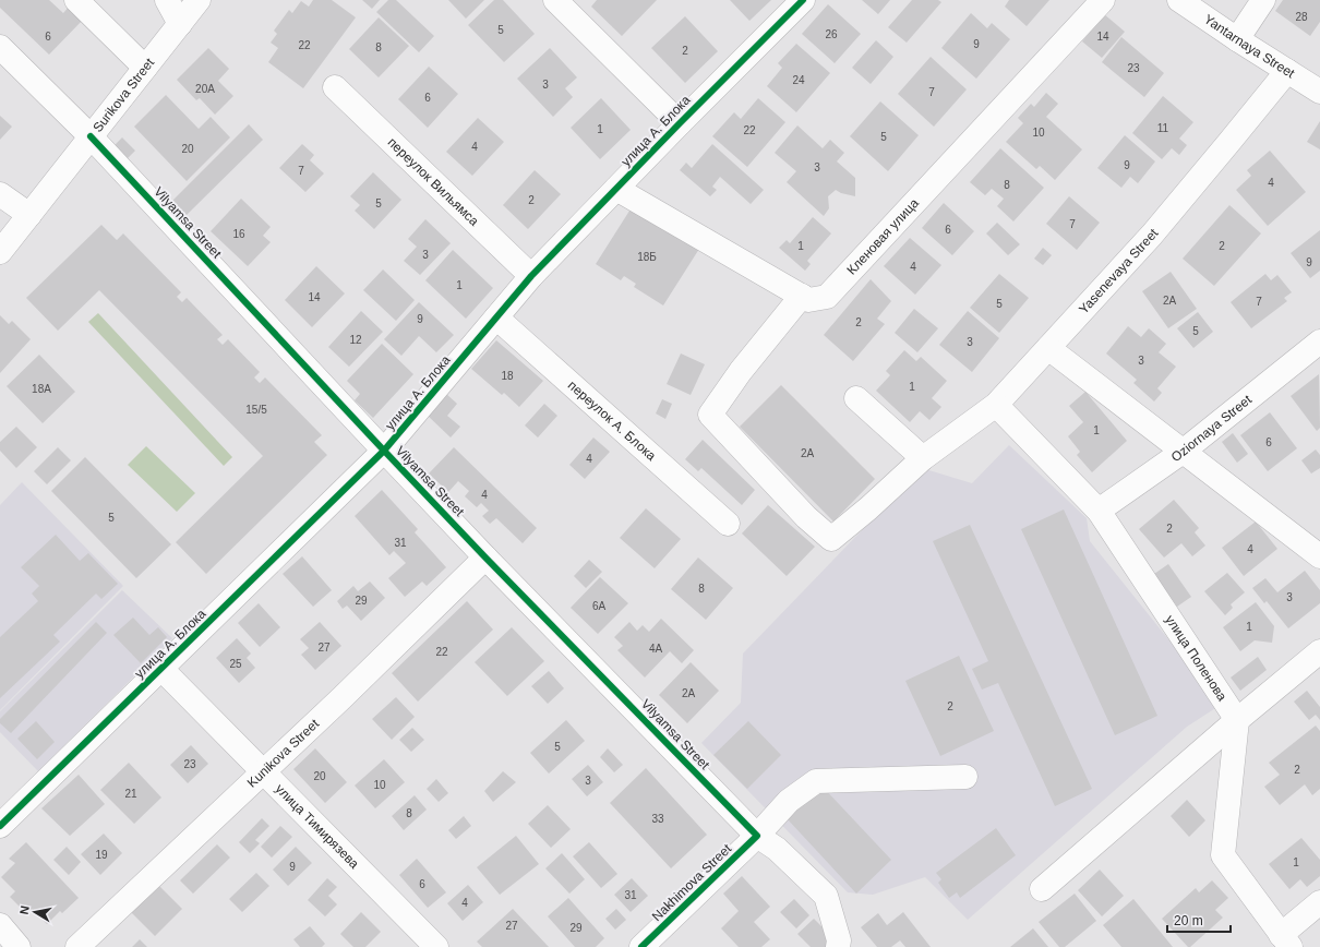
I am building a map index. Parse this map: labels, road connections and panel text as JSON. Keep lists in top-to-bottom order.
{
  "streets": {
    "street": [
      "Yantarnaya Street",
      "Surikova Street",
      "улица А. Блока",
      "переулок Вильямса",
      "Vilyamsa Street",
      "Кленовая улица",
      "Yasenevaya Street",
      "переулок А. Блока",
      "Oziornaya Street",
      "улица Поленова",
      "Kunikova Street",
      "улица Тимирязева",
      "Nakhimova Street"
    ]
  },
  "crossings": [
    ["Yantarnaya Street", "Yasenevaya Street"],
    ["Surikova Street", "Vilyamsa Street"],
    ["улица А. Блока", "переулок Вильямса"],
    ["улица А. Блока", "Vilyamsa Street"],
    ["улица А. Блока", "Кленовая улица"],
    ["улица А. Блока", "переулок А. Блока"],
    ["улица А. Блока", "улица Тимирязева"],
    ["Vilyamsa Street", "Kunikova Street"],
    ["Vilyamsa Street", "Nakhimova Street"],
    ["Кленовая улица", "Yasenevaya Street"],
    ["Yasenevaya Street", "улица Поленова"],
    ["Oziornaya Street", "улица Поленова"],
    ["Kunikova Street", "улица Тимирязева"]
  ],
  "house_numbers": [
    "28",
    "5",
    "26",
    "6",
    "14",
    "9",
    "22",
    "8",
    "2",
    "23",
    "24",
    "3",
    "20А",
    "7",
    "6",
    "11",
    "1",
    "22",
    "10",
    "5",
    "4",
    "20",
    "9",
    "3",
    "7",
    "4",
    "8",
    "2",
    "5",
    "7",
    "6",
    "16",
    "1",
    "2",
    "3",
    "18Б",
    "9",
    "4",
    "1",
    "14",
    "2А",
    "7",
    "5",
    "9",
    "2",
    "5",
    "12",
    "3",
    "3",
    "18",
    "1",
    "18А",
    "15/5",
    "1",
    "6",
    "2А",
    "4",
    "4",
    "5",
    "2",
    "31",
    "4",
    "8",
    "3",
    "29",
    "6А",
    "1",
    "27",
    "4А",
    "22",
    "25",
    "2А",
    "2",
    "5",
    "23",
    "2",
    "20",
    "3",
    "10",
    "21",
    "8",
    "33",
    "19",
    "1",
    "9",
    "6",
    "31",
    "4",
    "27",
    "29"
  ],
  "scale_bar": "20 m",
  "north": "left"
}
